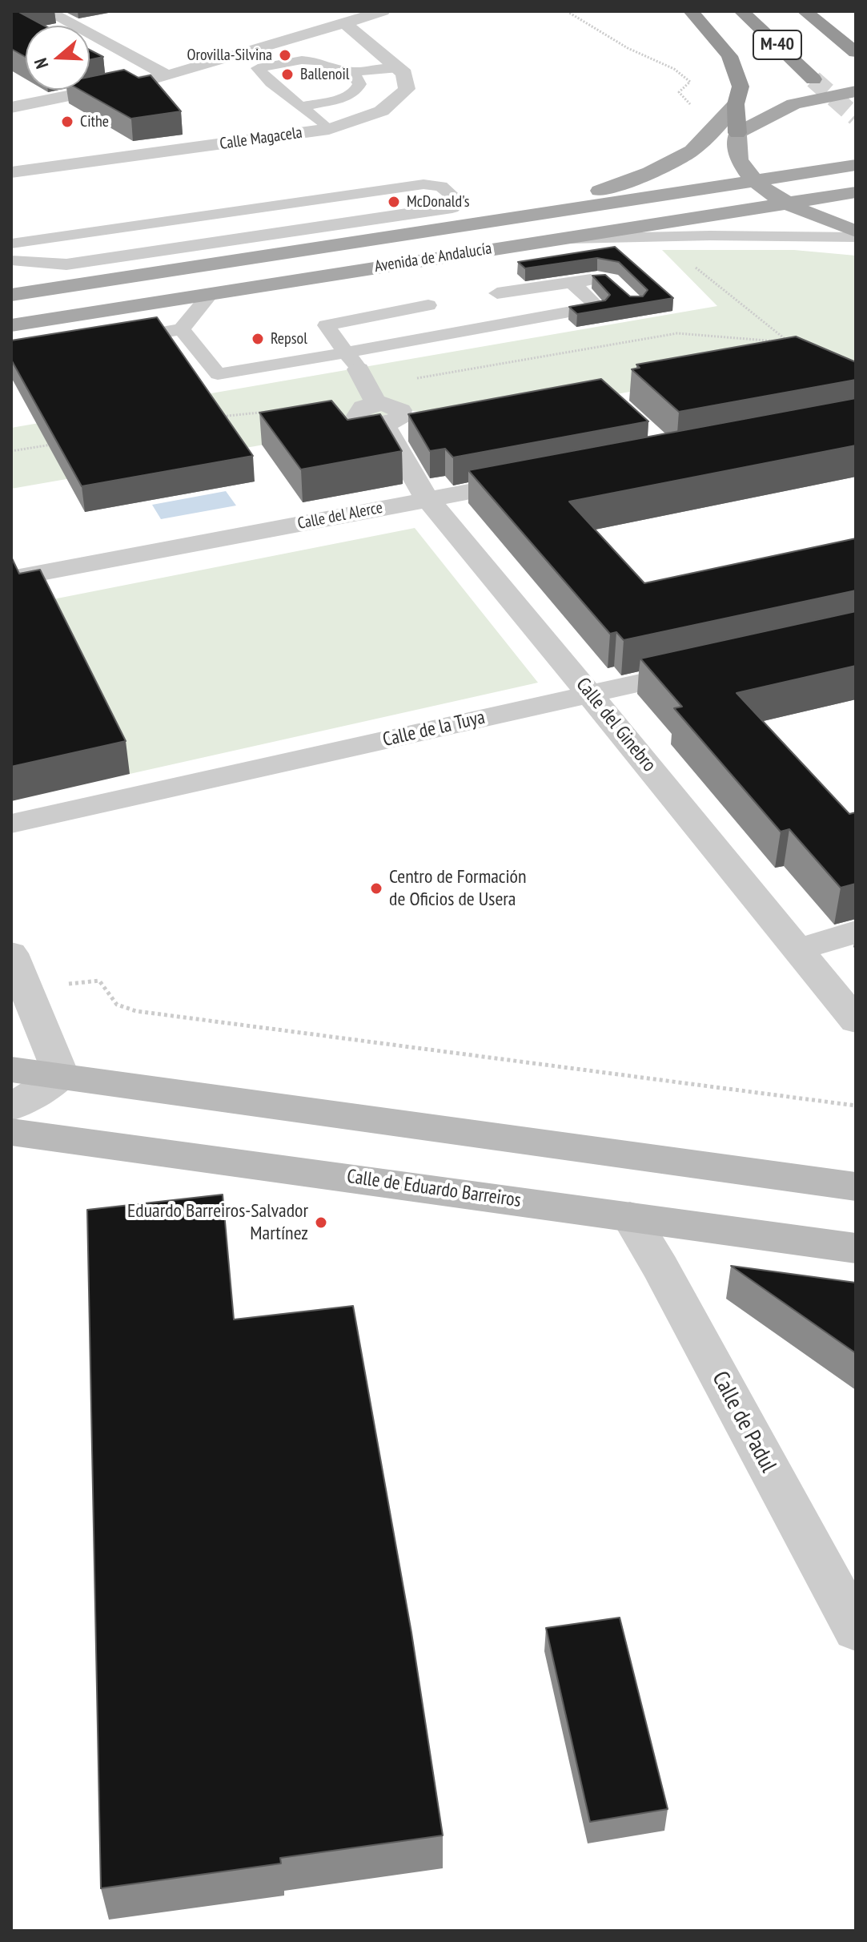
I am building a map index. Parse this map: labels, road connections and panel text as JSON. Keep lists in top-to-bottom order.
{
  "streets": {
    "highway": ["M-40"],
    "main road": ["Avenida de Andalucía"],
    "street": [
      "Calle Magacela",
      "Calle del Alerce",
      "Calle del Ginebro",
      "Calle de la Tuya",
      "Calle de Eduardo Barreiros",
      "Calle de Padul"
    ]
  },
  "crossings": [
    ["Calle del Alerce", "Calle del Ginebro"],
    ["Calle del Ginebro", "Calle de la Tuya"],
    ["Calle de Eduardo Barreiros", "Calle de Padul"]
  ],
  "places": [
    "Orovilla-Silvina",
    "Ballenoil",
    "Cithe",
    "McDonald's",
    "Repsol",
    "Centro de Formación de Oficios de Usera",
    "Eduardo Barreiros-Salvador Martínez"
  ],
  "north": "left"
}
